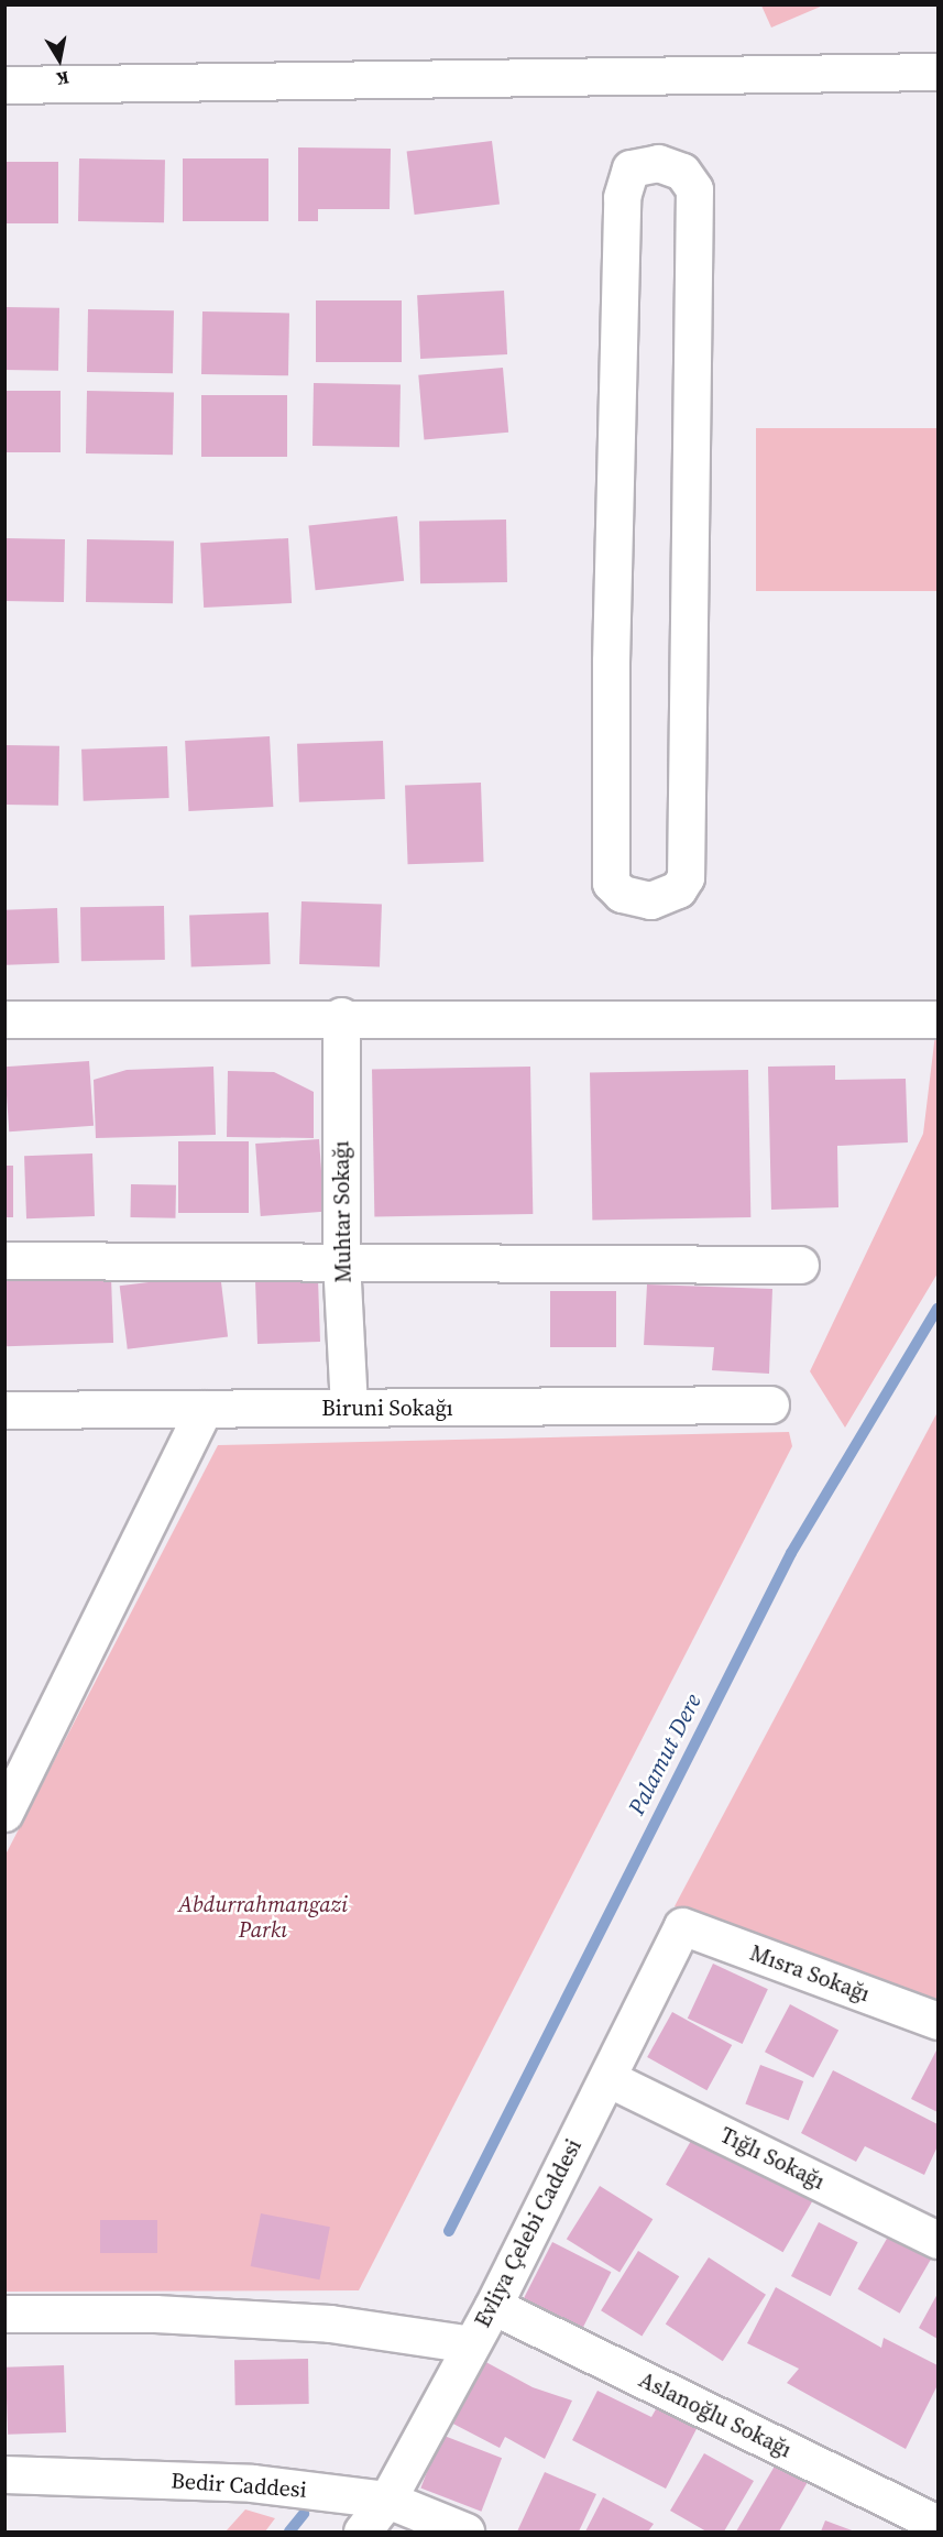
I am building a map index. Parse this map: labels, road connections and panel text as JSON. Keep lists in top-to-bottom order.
{
  "streets": {
    "street": [
      "Muhtar Sokağı",
      "Biruni Sokağı",
      "Mısra Sokağı",
      "Tığlı Sokağı",
      "Evliya Çelebi Caddesi",
      "Aslanoğlu Sokağı",
      "Bedir Caddesi"
    ]
  },
  "crossings": [
    ["Muhtar Sokağı", "Biruni Sokağı"],
    ["Mısra Sokağı", "Evliya Çelebi Caddesi"],
    ["Tığlı Sokağı", "Evliya Çelebi Caddesi"],
    ["Evliya Çelebi Caddesi", "Aslanoğlu Sokağı"],
    ["Evliya Çelebi Caddesi", "Bedir Caddesi"]
  ],
  "water": ["Palamut Dere"],
  "parks": ["Abdurrahmangazi Parkı"],
  "north": "bottom"
}
